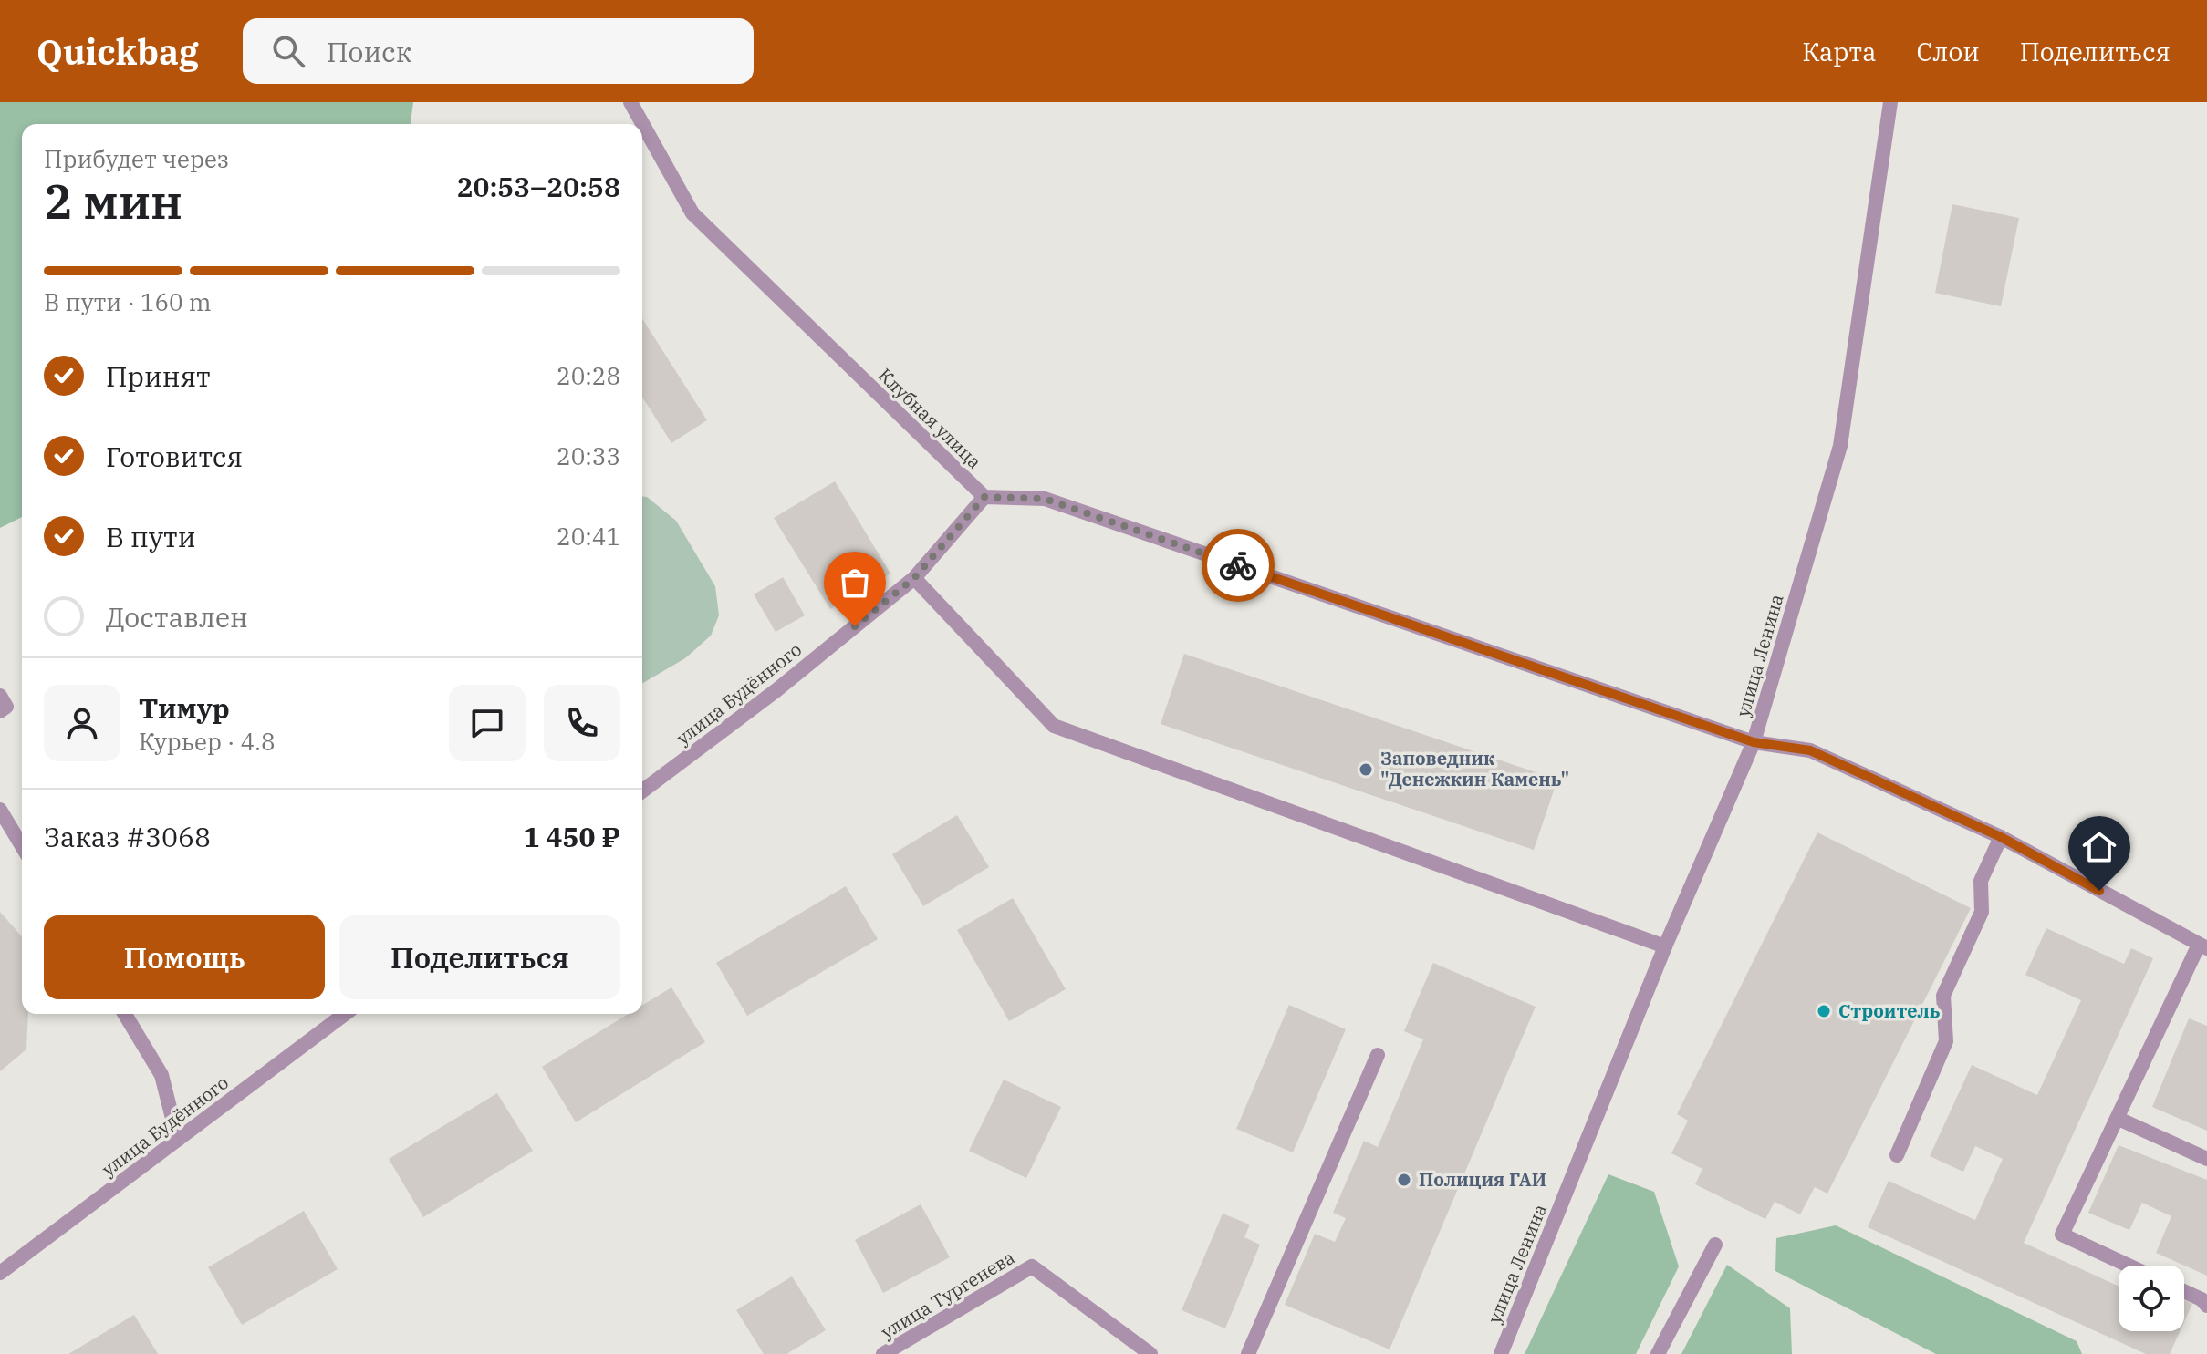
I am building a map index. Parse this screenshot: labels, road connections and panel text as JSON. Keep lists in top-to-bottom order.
{
  "streets": {
    "street": [
      "Клубная улица",
      "улица Ленина",
      "улица Будённого",
      "улица Тургенева"
    ]
  },
  "crossings": [
    ["Клубная улица", "улица Будённого"]
  ],
  "places": ["Заповедник \"Денежкин Камень\"", "Строитель", "Полиция ГАИ"],
  "page": {
    "header": "Quickbag",
    "search": "Поиск",
    "nav": ["Карта", "Слои", "Поделиться"],
    "heading": ["2 мин", "Прибудет через", "20:53–20:58"],
    "panel": [
      "Тимур",
      "Курьер · 4.8",
      "Заказ #3068",
      "1 450 ₽"
    ],
    "bar": "В пути · 160 m",
    "list": [
      ["Принят", "20:28"],
      ["Готовится", "20:33"],
      ["В пути", "20:41"],
      "Доставлен"
    ],
    "buttons": ["Помощь", "Поделиться"]
  }
}
